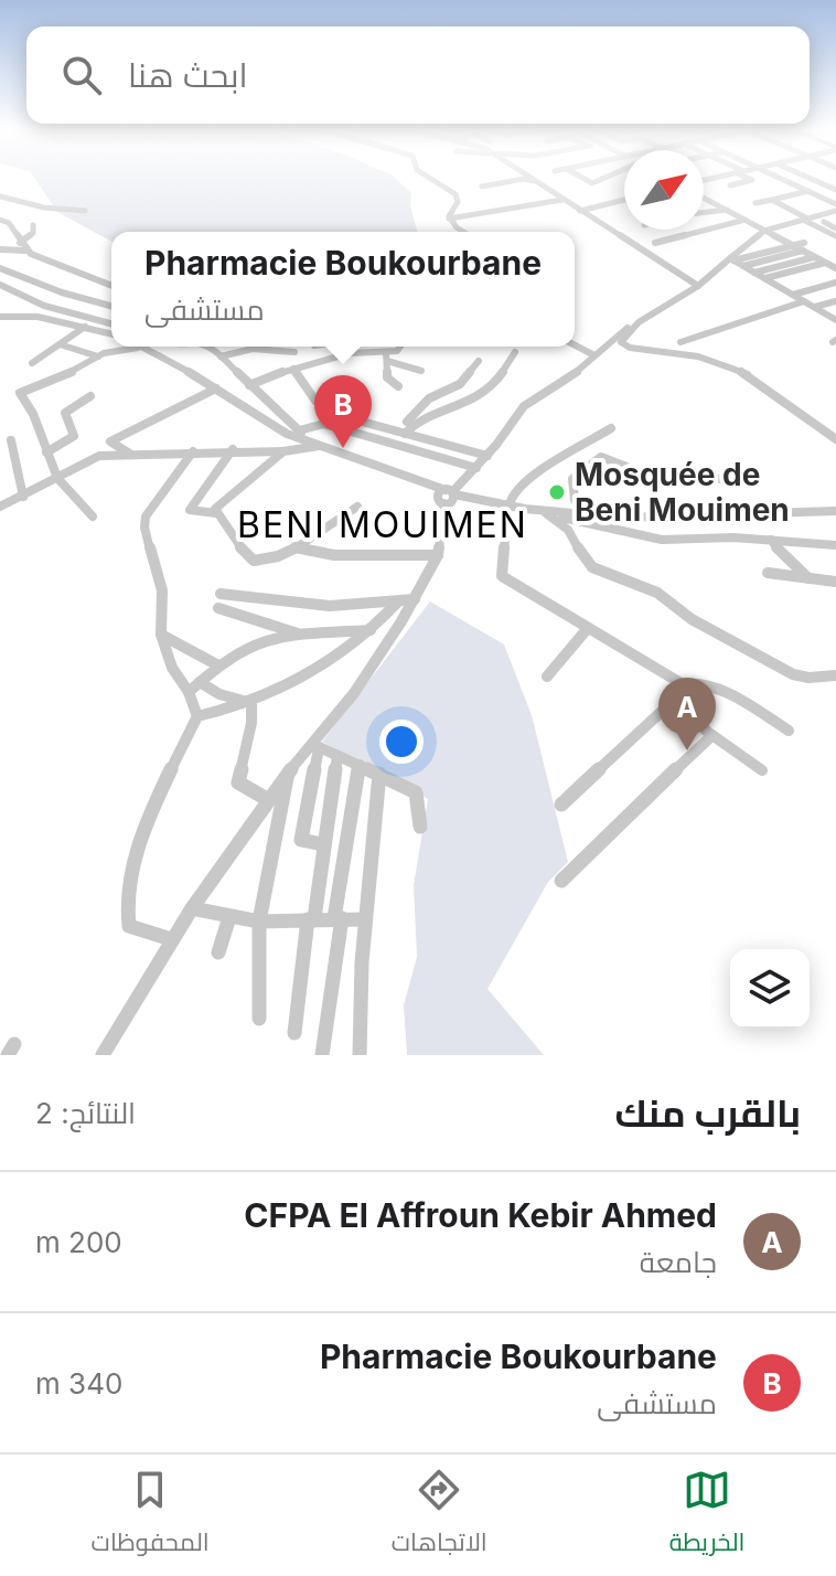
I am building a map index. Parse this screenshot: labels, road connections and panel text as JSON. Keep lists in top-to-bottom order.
{
  "districts": ["BENI MOUIMEN"],
  "places": ["Mosquée de Beni Mouimen"],
  "north": "top right",
  "page": {
    "search": "ابحث هنا",
    "popup": ["Pharmacie Boukourbane", "مستشفى"],
    "pins": ["B", "A"],
    "heading": ["بالقرب منك", "النتائج: 2"],
    "list": [
      {
        "mark": "A",
        "name": "CFPA El Affroun Kebir Ahmed",
        "note": "جامعة",
        "value": "200 m"
      },
      {
        "mark": "B",
        "name": "Pharmacie Boukourbane",
        "note": "مستشفى",
        "value": "340 m"
      }
    ],
    "nav": ["الخريطة", "الاتجاهات", "المحفوظات"]
  }
}
